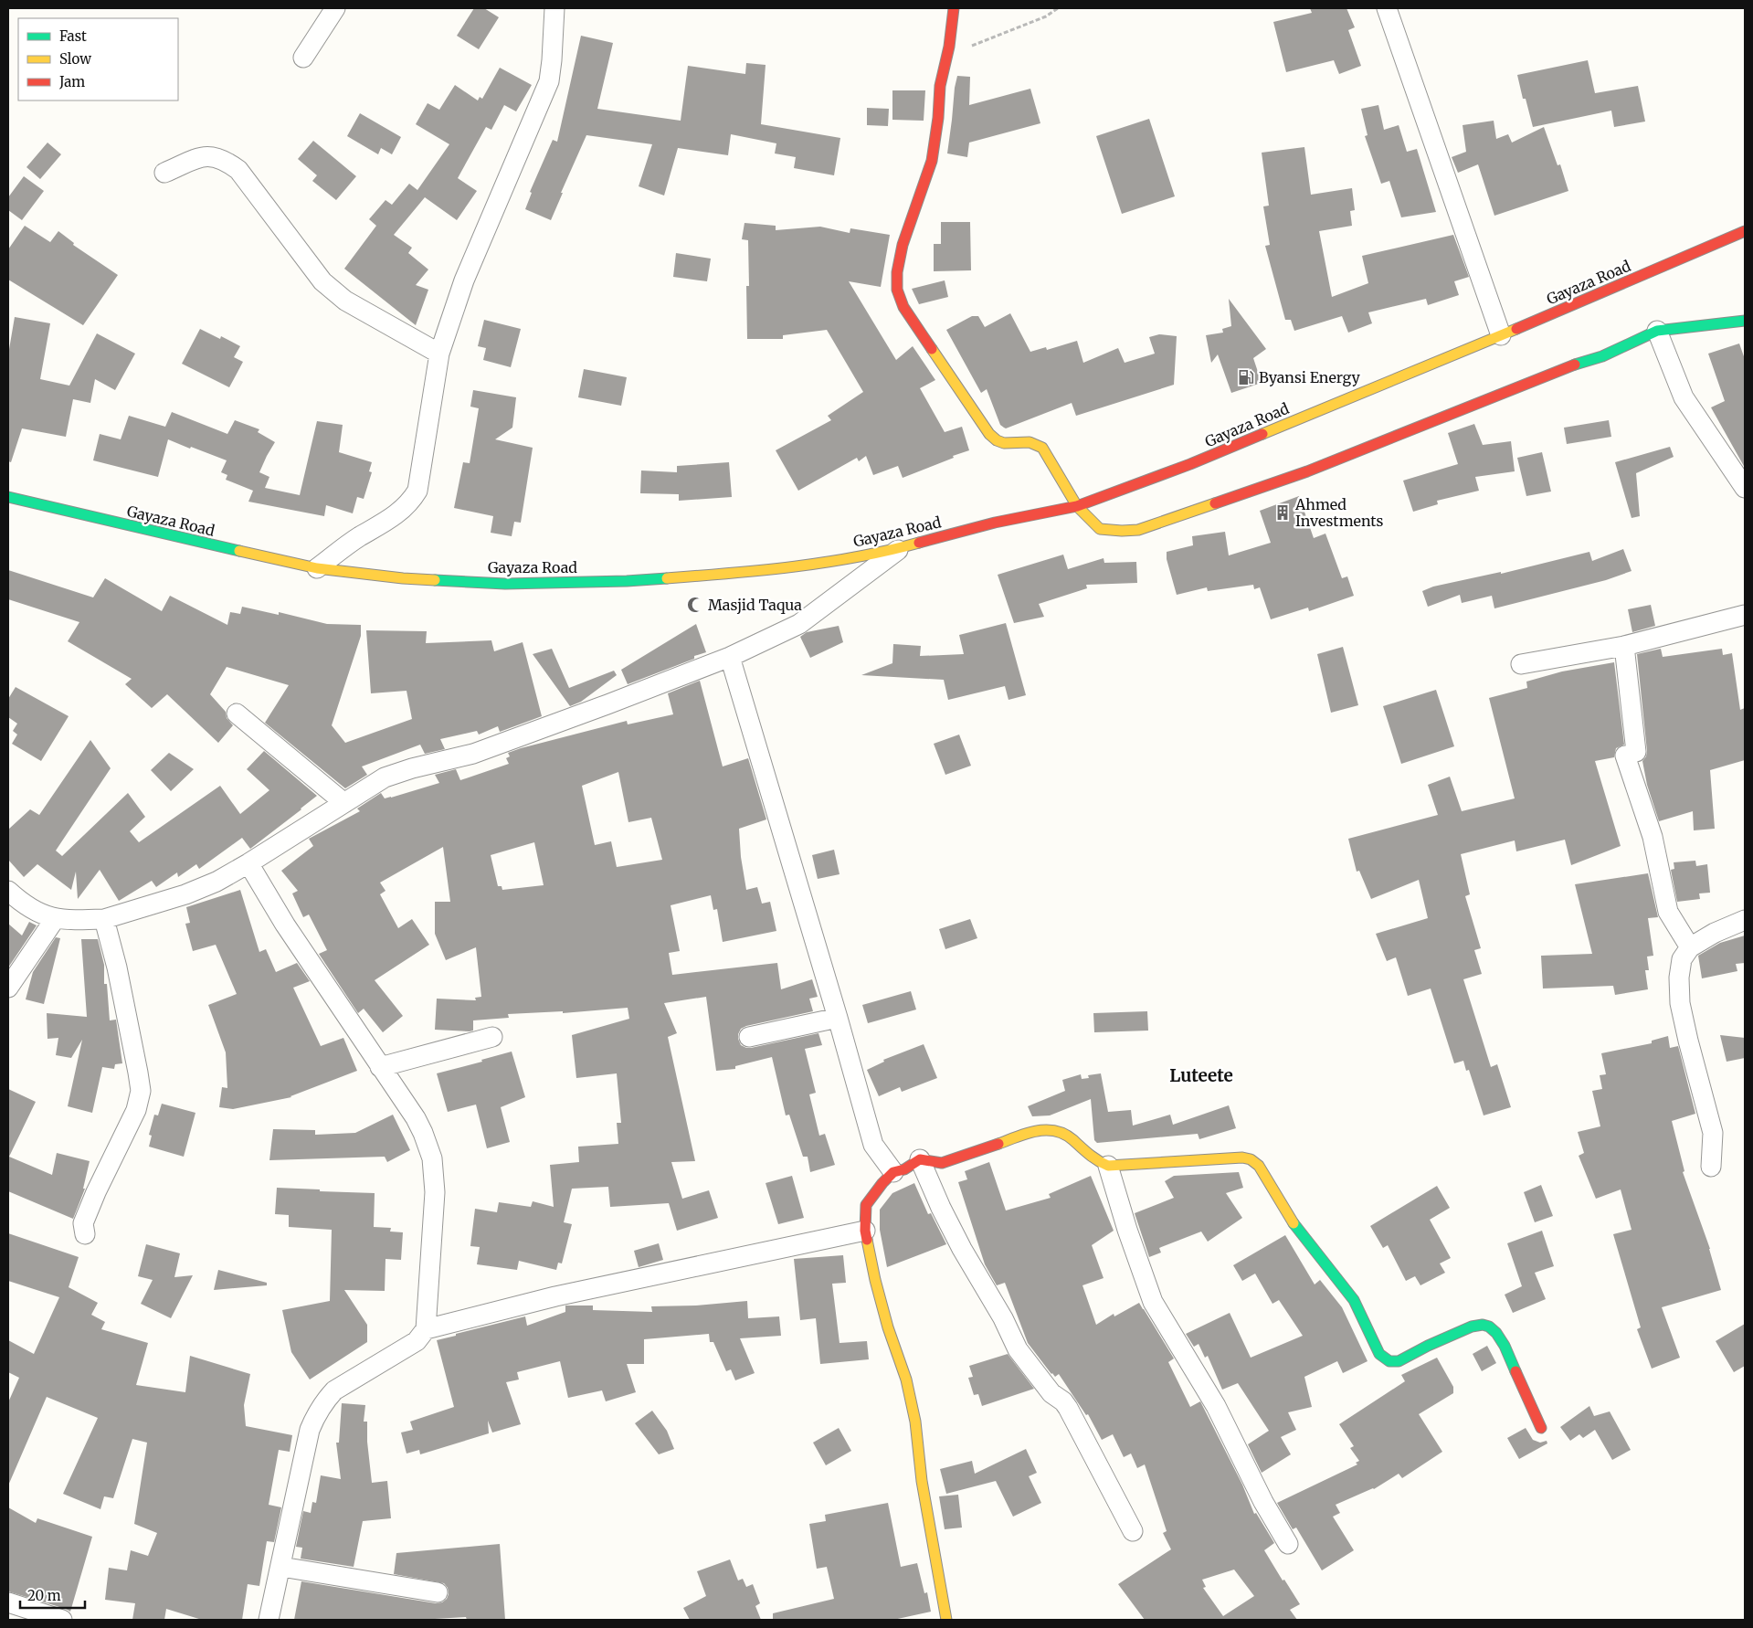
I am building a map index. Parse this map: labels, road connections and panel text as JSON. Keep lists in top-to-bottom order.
{
  "streets": {
    "street": ["Gayaza Road"]
  },
  "districts": ["Luteete"],
  "places": {
    "fuel station": ["Byansi Energy"],
    "building": ["Ahmed Investments"],
    "mosque": ["Masjid Taqua"]
  },
  "legend": ["Fast", "Slow", "Jam"],
  "scale_bar": "20 m"
}
